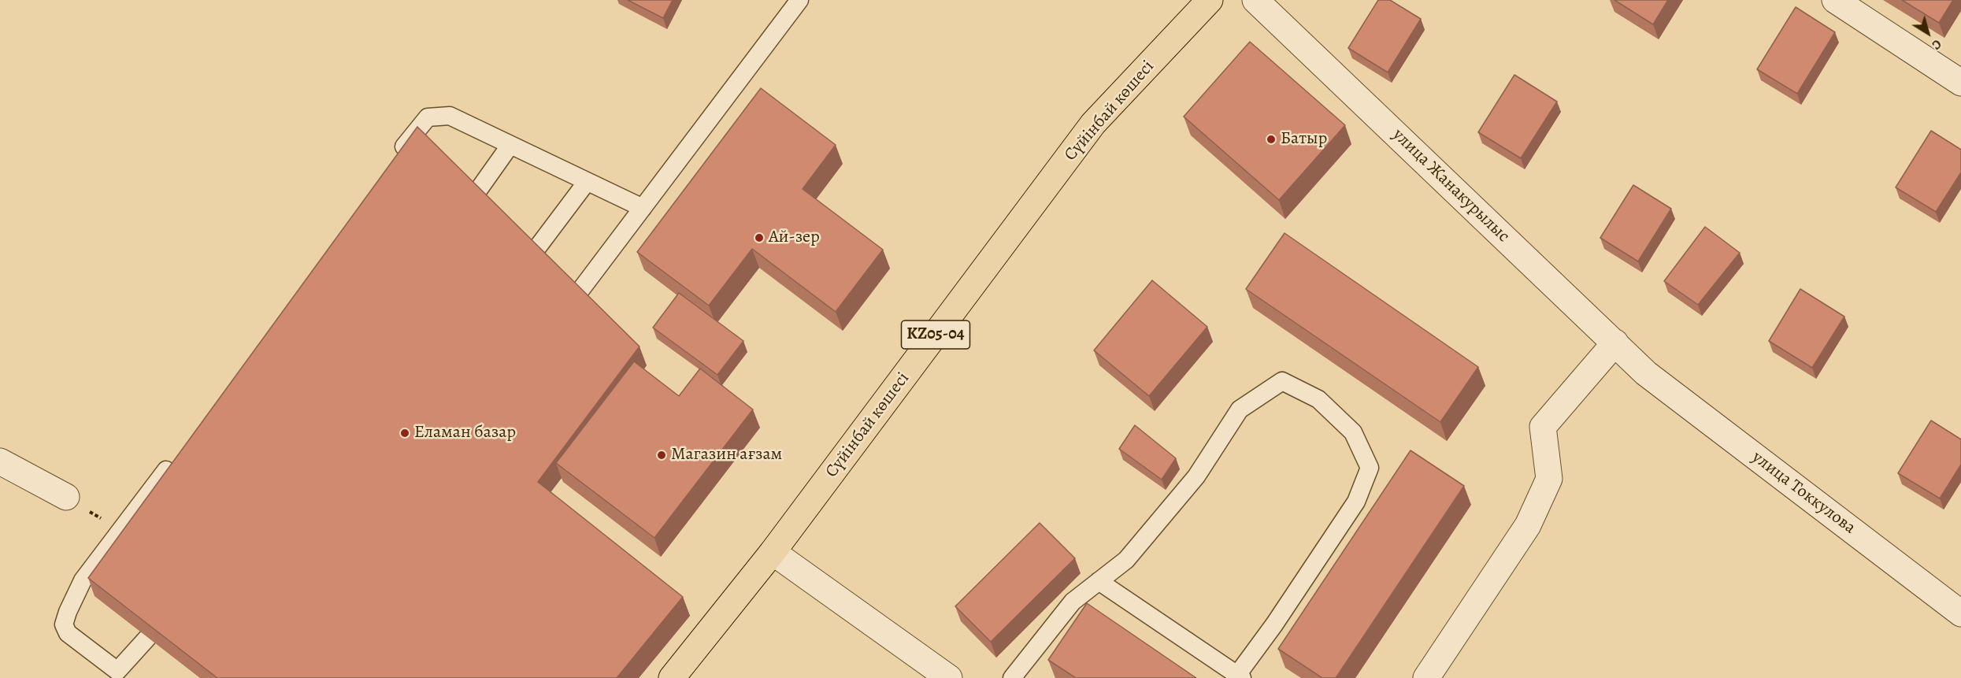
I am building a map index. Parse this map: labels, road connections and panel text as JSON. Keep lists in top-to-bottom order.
{
  "streets": {
    "main road": ["Сүйінбай көшесі", "KZ05-04"],
    "street": ["улица Жанакурылыс", "улица Токкулова"]
  },
  "crossings": [
    ["улица Жанакурылыс", "улица Токкулова"]
  ],
  "places": [
    "Батыр",
    "Ай-зер",
    "Еламан базар",
    "Магазин ағзам"
  ],
  "north": "bottom right"
}
